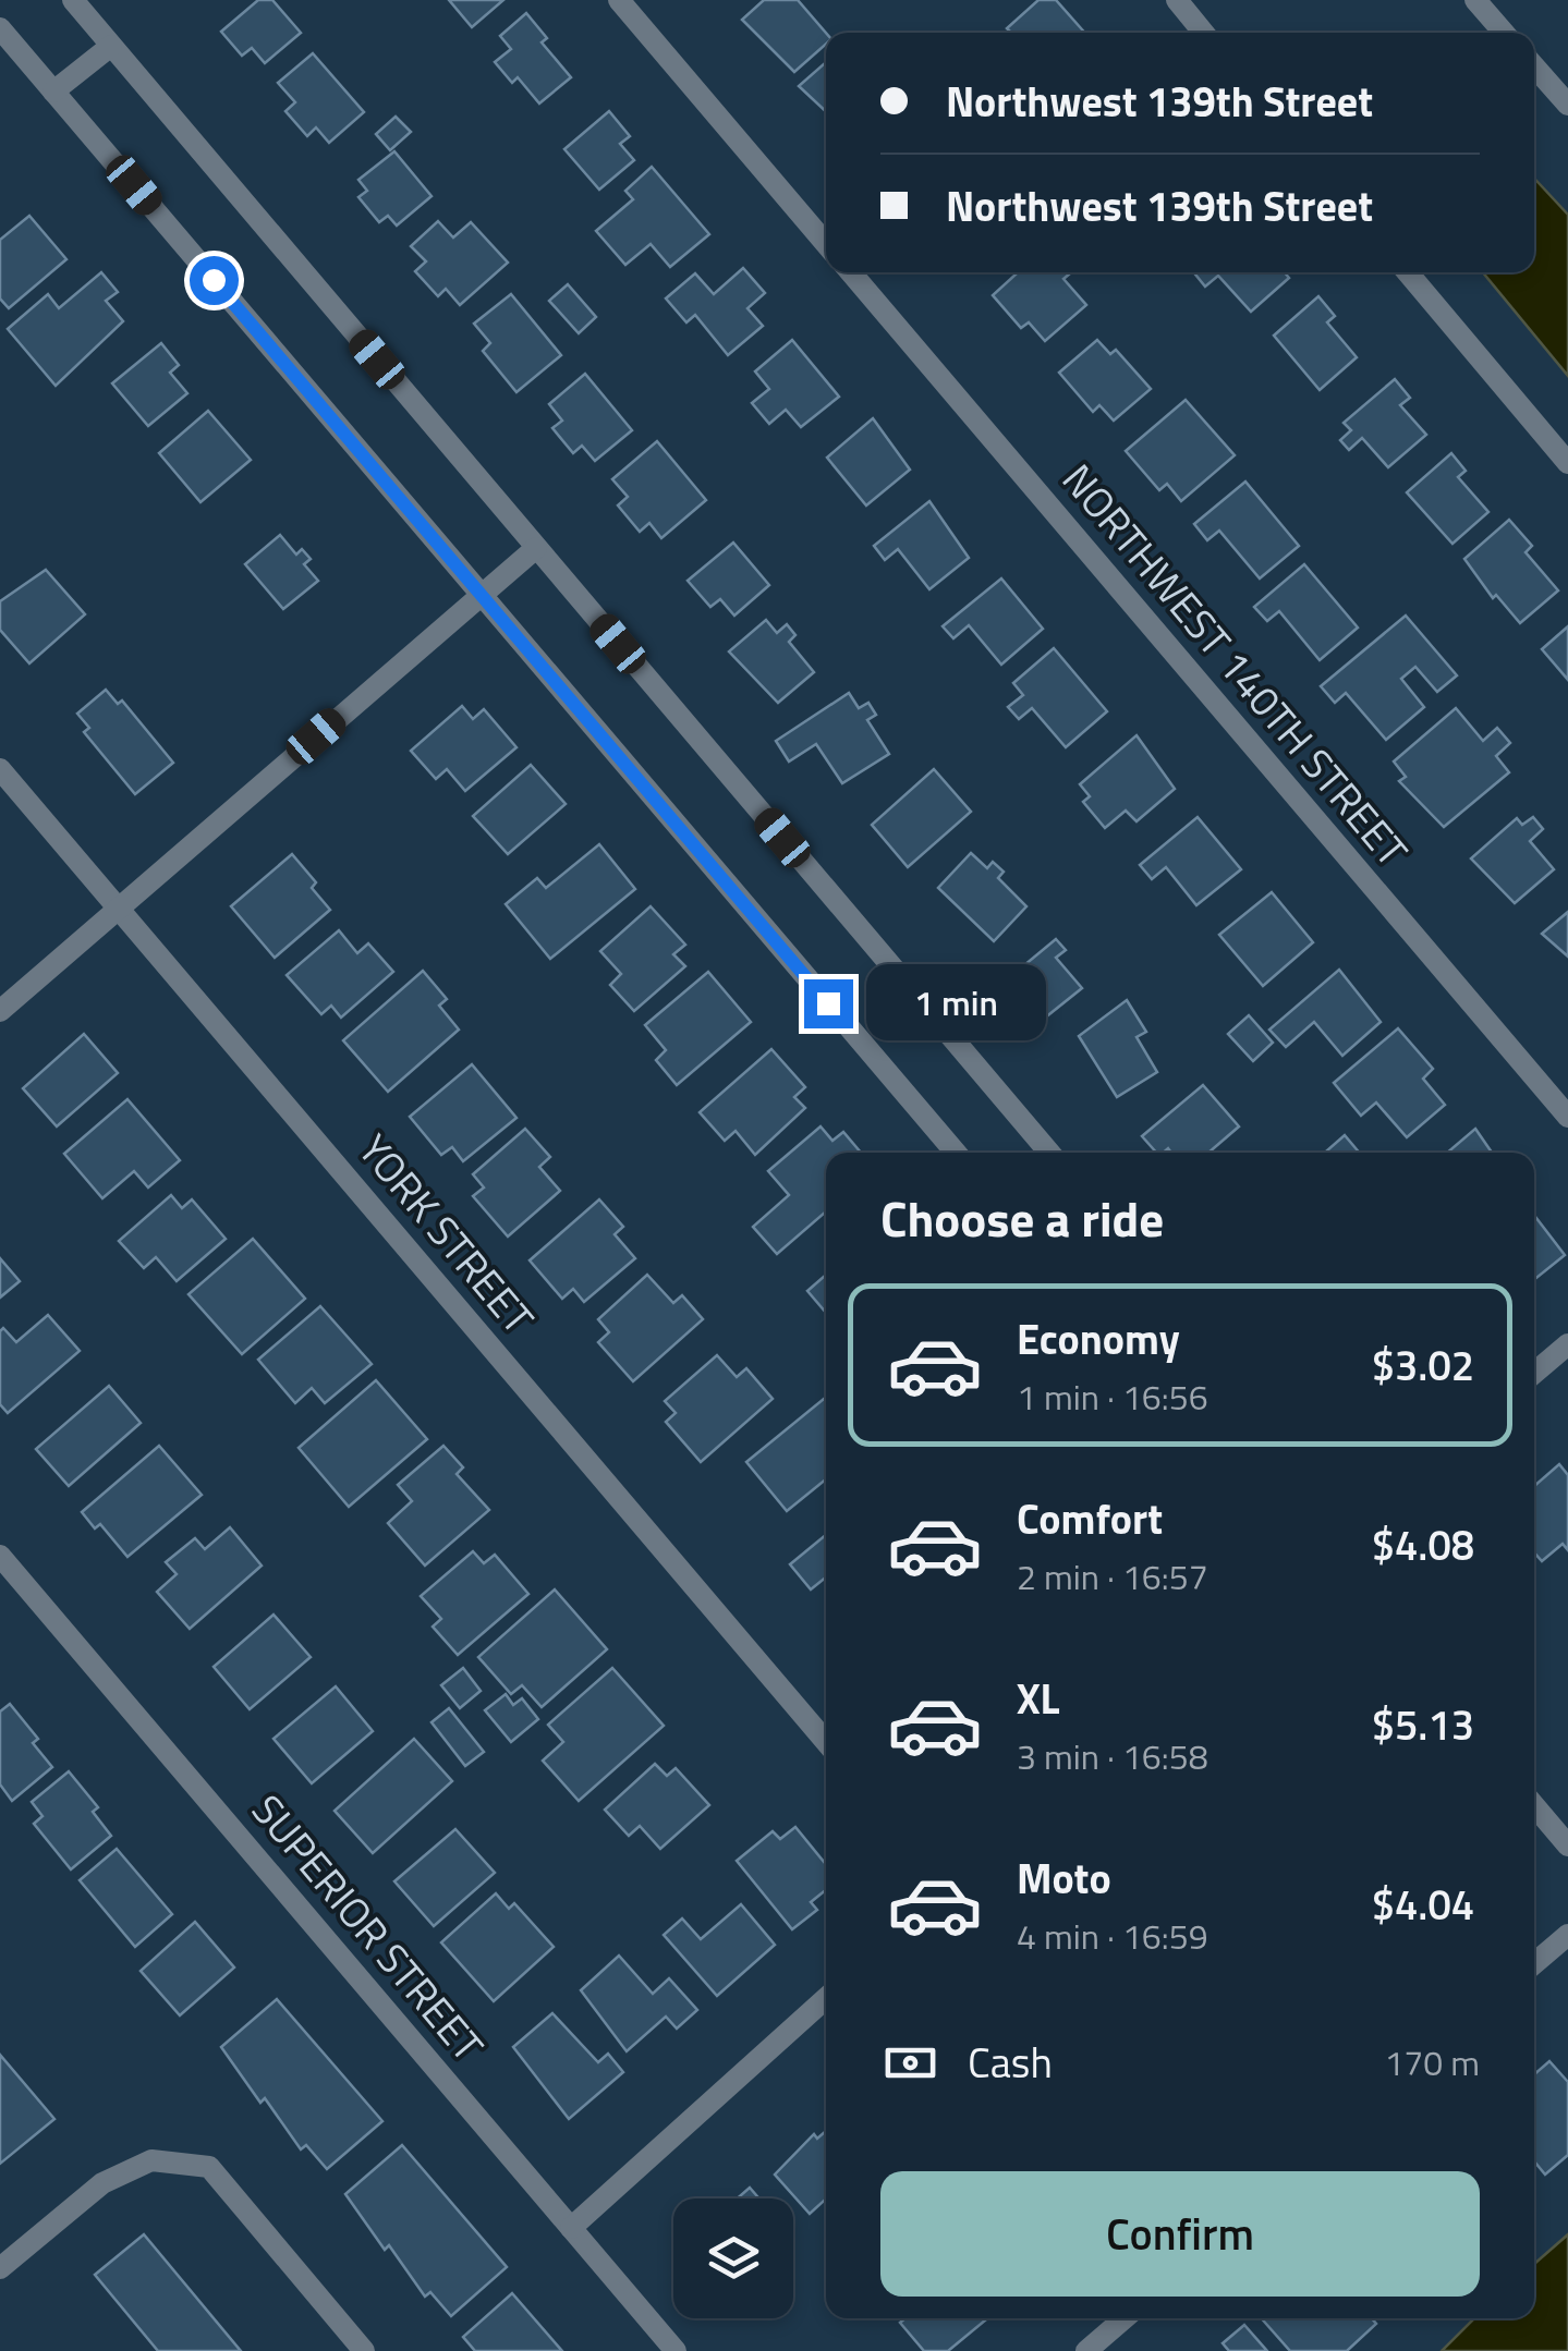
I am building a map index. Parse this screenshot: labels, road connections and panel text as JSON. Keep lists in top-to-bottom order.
{
  "streets": {
    "street": ["NORTHWEST 140TH STREET", "YORK STREET", "SUPERIOR STREET"]
  },
  "page": {
    "banner": ["Northwest 139th Street", "Northwest 139th Street"],
    "bubble": "1 min",
    "heading": "Choose a ride",
    "list": [
      {
        "name": "Economy",
        "note": "1 min · 16:56",
        "value": "$3.02"
      },
      {
        "name": "Comfort",
        "note": "2 min · 16:57",
        "value": "$4.08"
      },
      {
        "name": "XL",
        "note": "3 min · 16:58",
        "value": "$5.13"
      },
      {
        "name": "Moto",
        "note": "4 min · 16:59",
        "value": "$4.04"
      }
    ],
    "pay": ["Cash", "170 m"],
    "buttons": "Confirm"
  }
}
